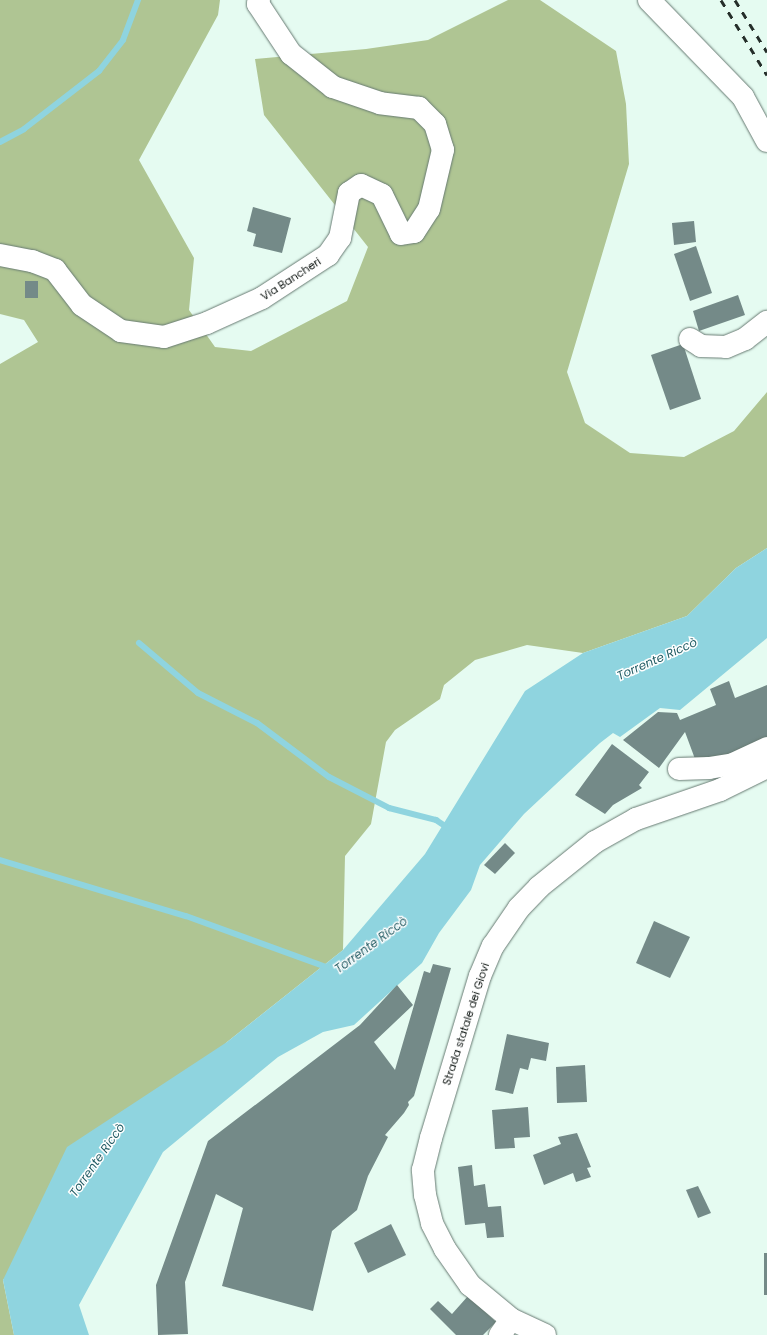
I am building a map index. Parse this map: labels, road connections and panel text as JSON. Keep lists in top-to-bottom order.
{
  "streets": {
    "street": ["Via Bancheri", "Strada statale dei Giovi"]
  },
  "water": ["Torrente Riccò"]
}
